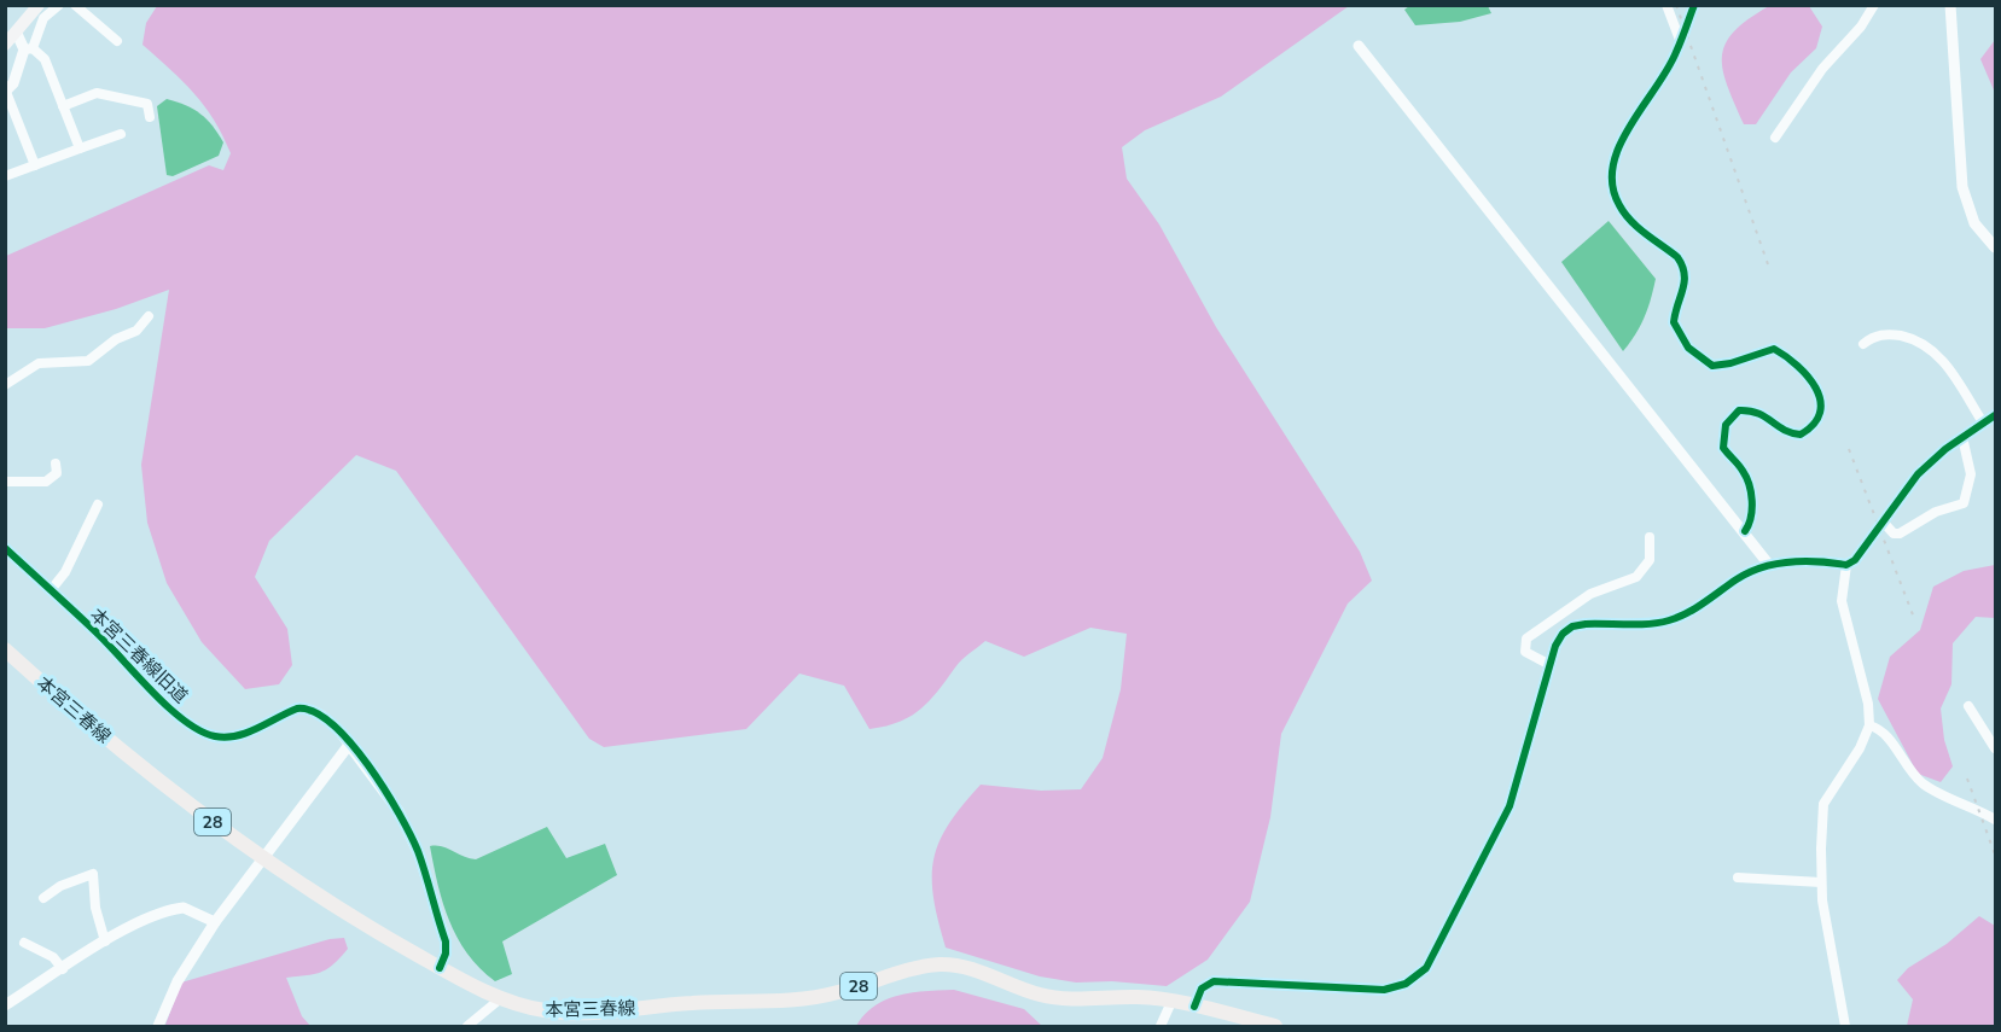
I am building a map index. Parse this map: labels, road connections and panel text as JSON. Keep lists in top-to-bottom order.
{
  "streets": {
    "main road": ["本宮三春線", "28"],
    "street": ["本宮三春線旧道"]
  },
  "crossings": [
    ["本宮三春線旧道", "本宮三春線"]
  ]
}
